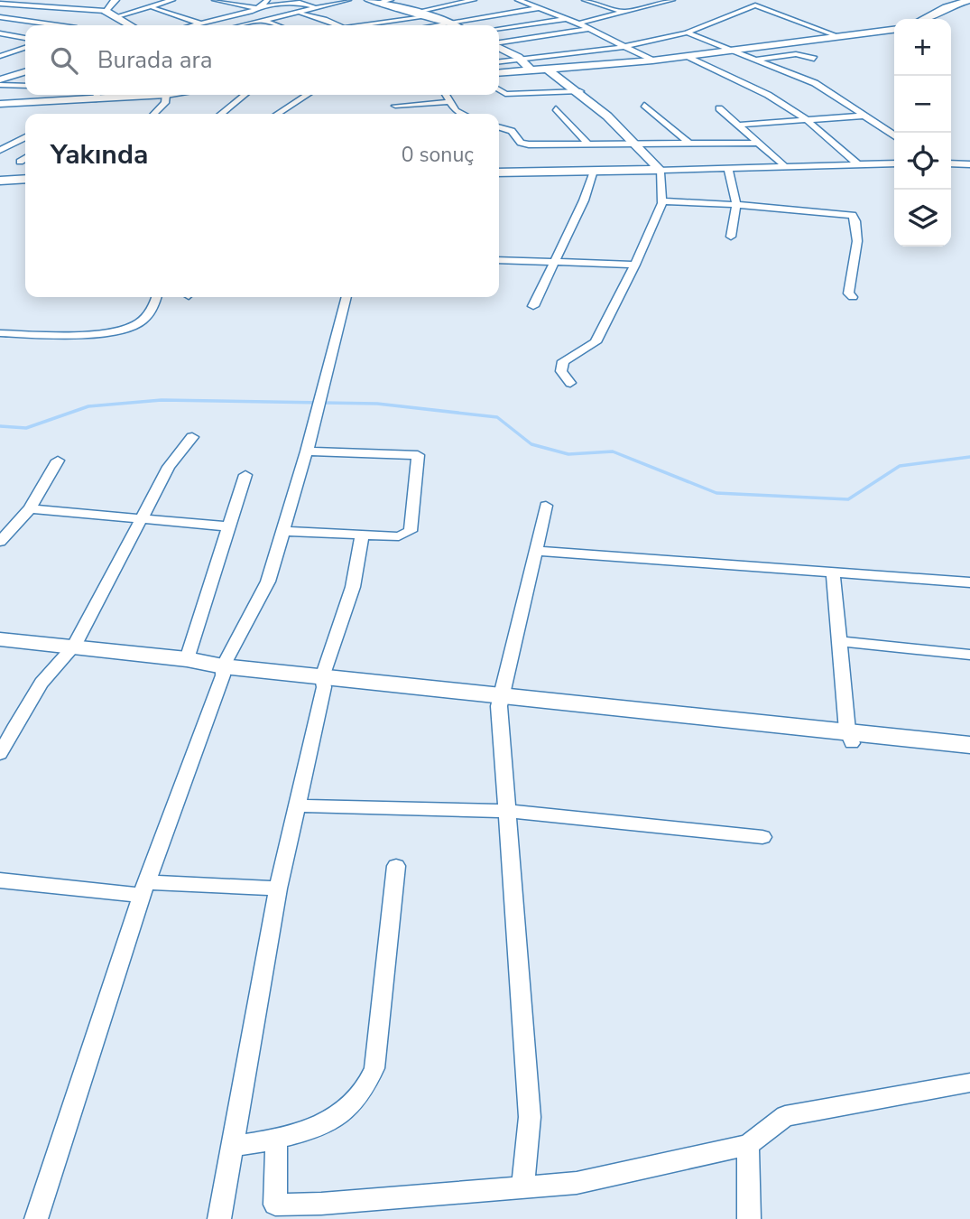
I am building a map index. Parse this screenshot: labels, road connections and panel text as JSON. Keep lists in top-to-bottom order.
{
  "page": {
    "map_buttons": ["+", "−"],
    "search": "Burada ara",
    "heading": ["Yakında", "0 sonuç"]
  }
}
